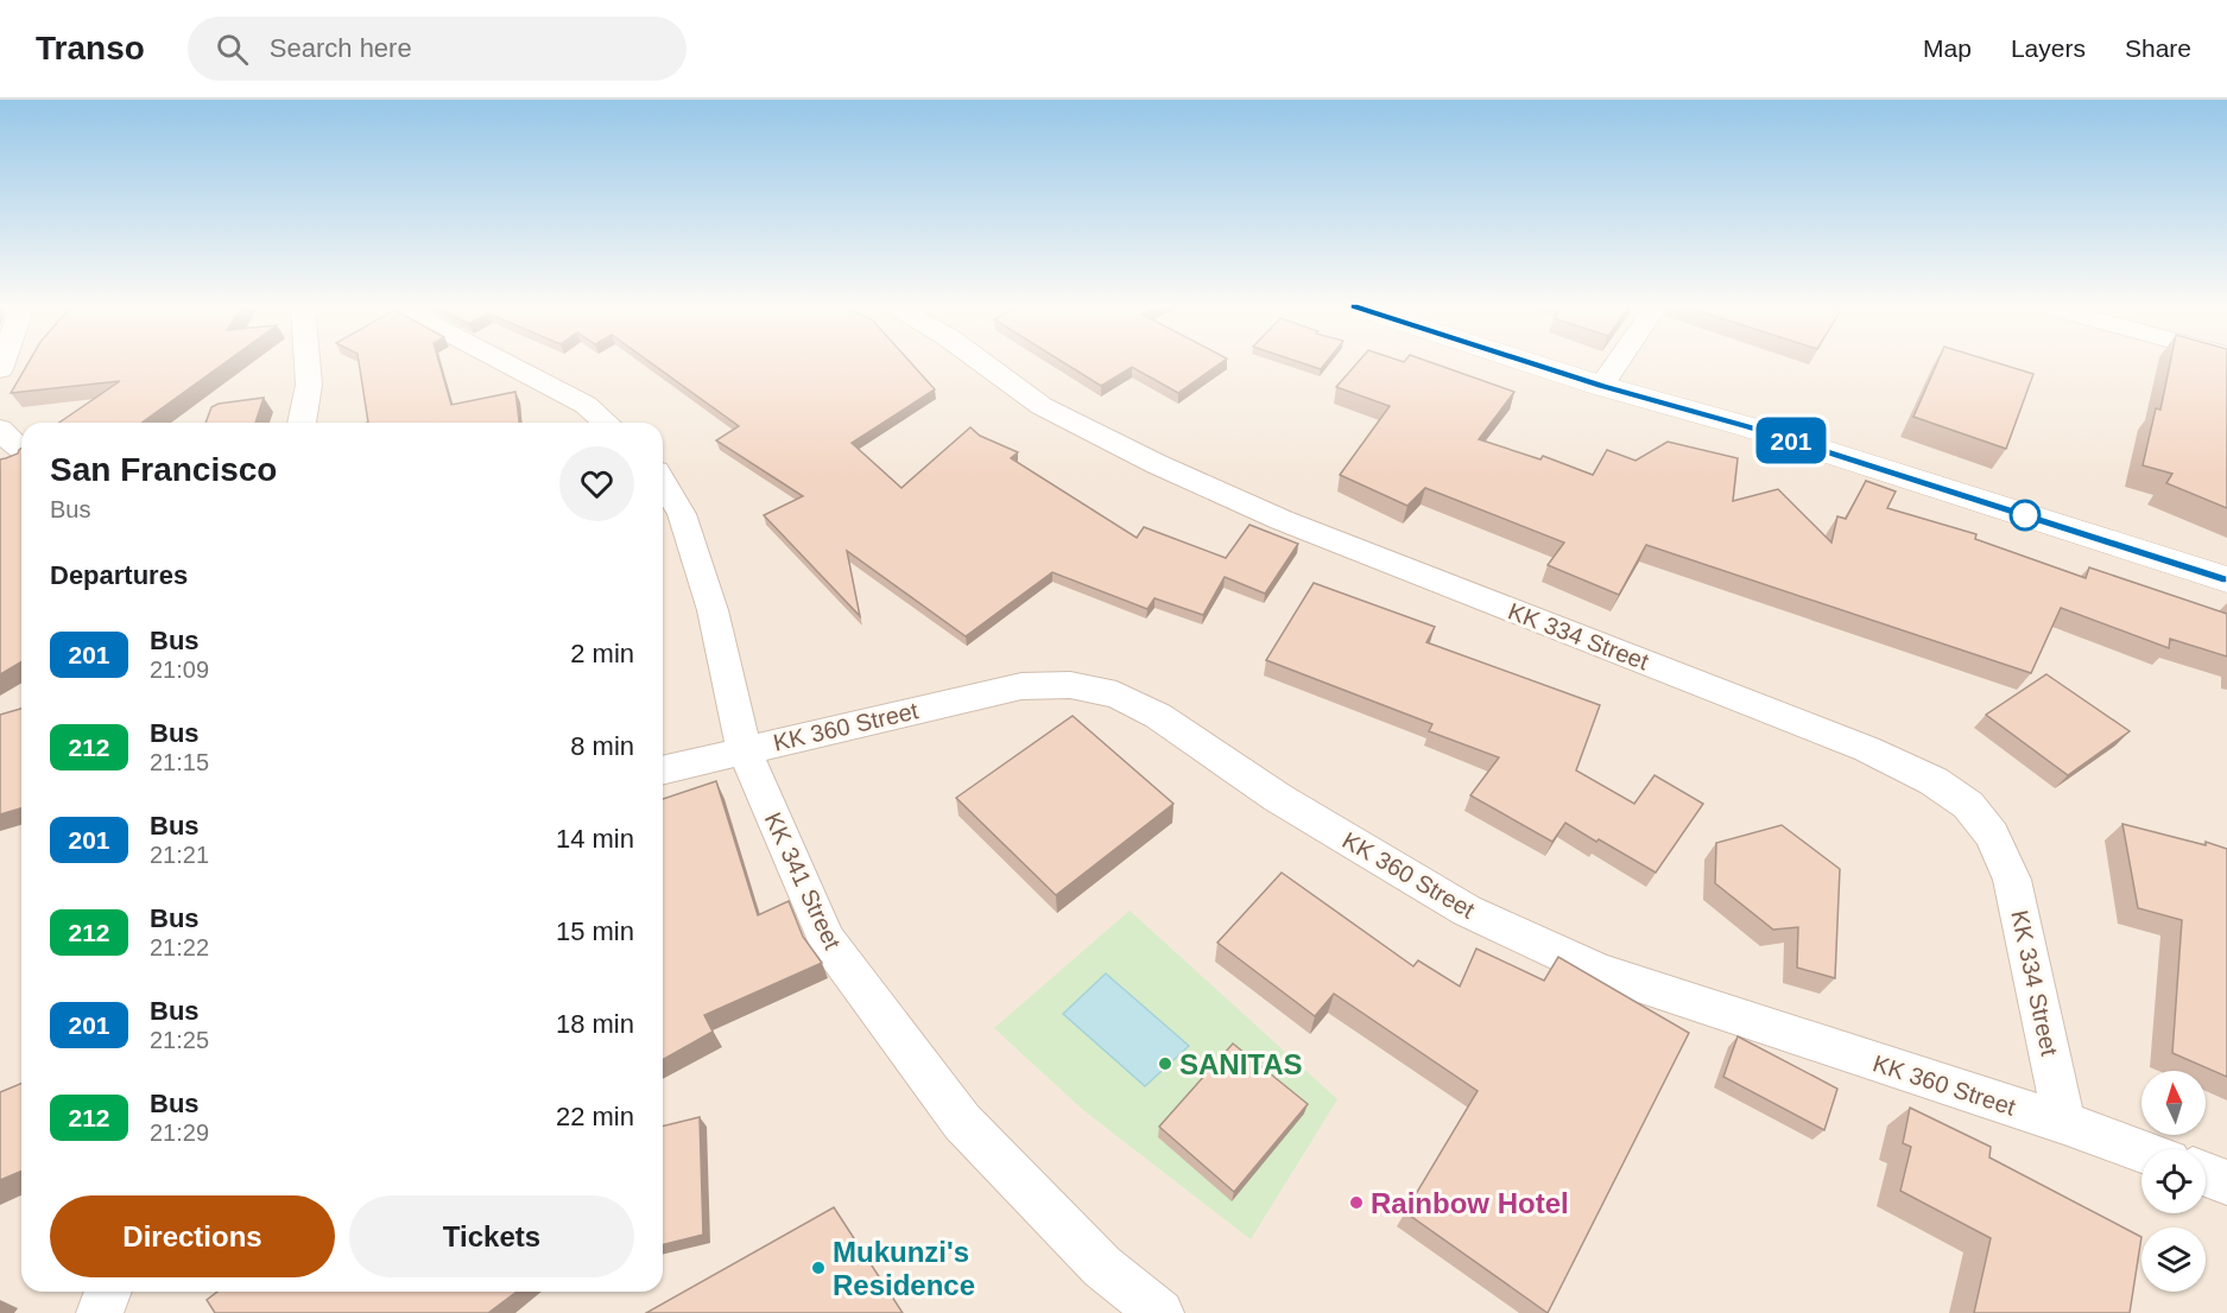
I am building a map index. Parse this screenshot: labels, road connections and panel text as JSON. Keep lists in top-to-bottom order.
{
  "streets": {
    "street": ["KK 334 Street", "KK 360 Street", "KK 341 Street"]
  },
  "crossings": [
    ["KK 334 Street", "KK 360 Street"],
    ["KK 360 Street", "KK 341 Street"]
  ],
  "places": ["SANITAS", "Rainbow Hotel", "Mukunzi's Residence"],
  "lines": ["bus line 201"],
  "north": "top",
  "page": {
    "header": "Transo",
    "search": "Search here",
    "nav": ["Map", "Layers", "Share"],
    "on_map": "201",
    "heading": [
      ["San Francisco", "Bus"],
      "Departures"
    ],
    "list": [
      {
        "mark": "201",
        "name": "Bus",
        "note": "21:09",
        "value": "2 min"
      },
      {
        "mark": "212",
        "name": "Bus",
        "note": "21:15",
        "value": "8 min"
      },
      {
        "mark": "201",
        "name": "Bus",
        "note": "21:21",
        "value": "14 min"
      },
      {
        "mark": "212",
        "name": "Bus",
        "note": "21:22",
        "value": "15 min"
      },
      {
        "mark": "201",
        "name": "Bus",
        "note": "21:25",
        "value": "18 min"
      },
      {
        "mark": "212",
        "name": "Bus",
        "note": "21:29",
        "value": "22 min"
      }
    ],
    "buttons": ["Directions", "Tickets"]
  }
}
